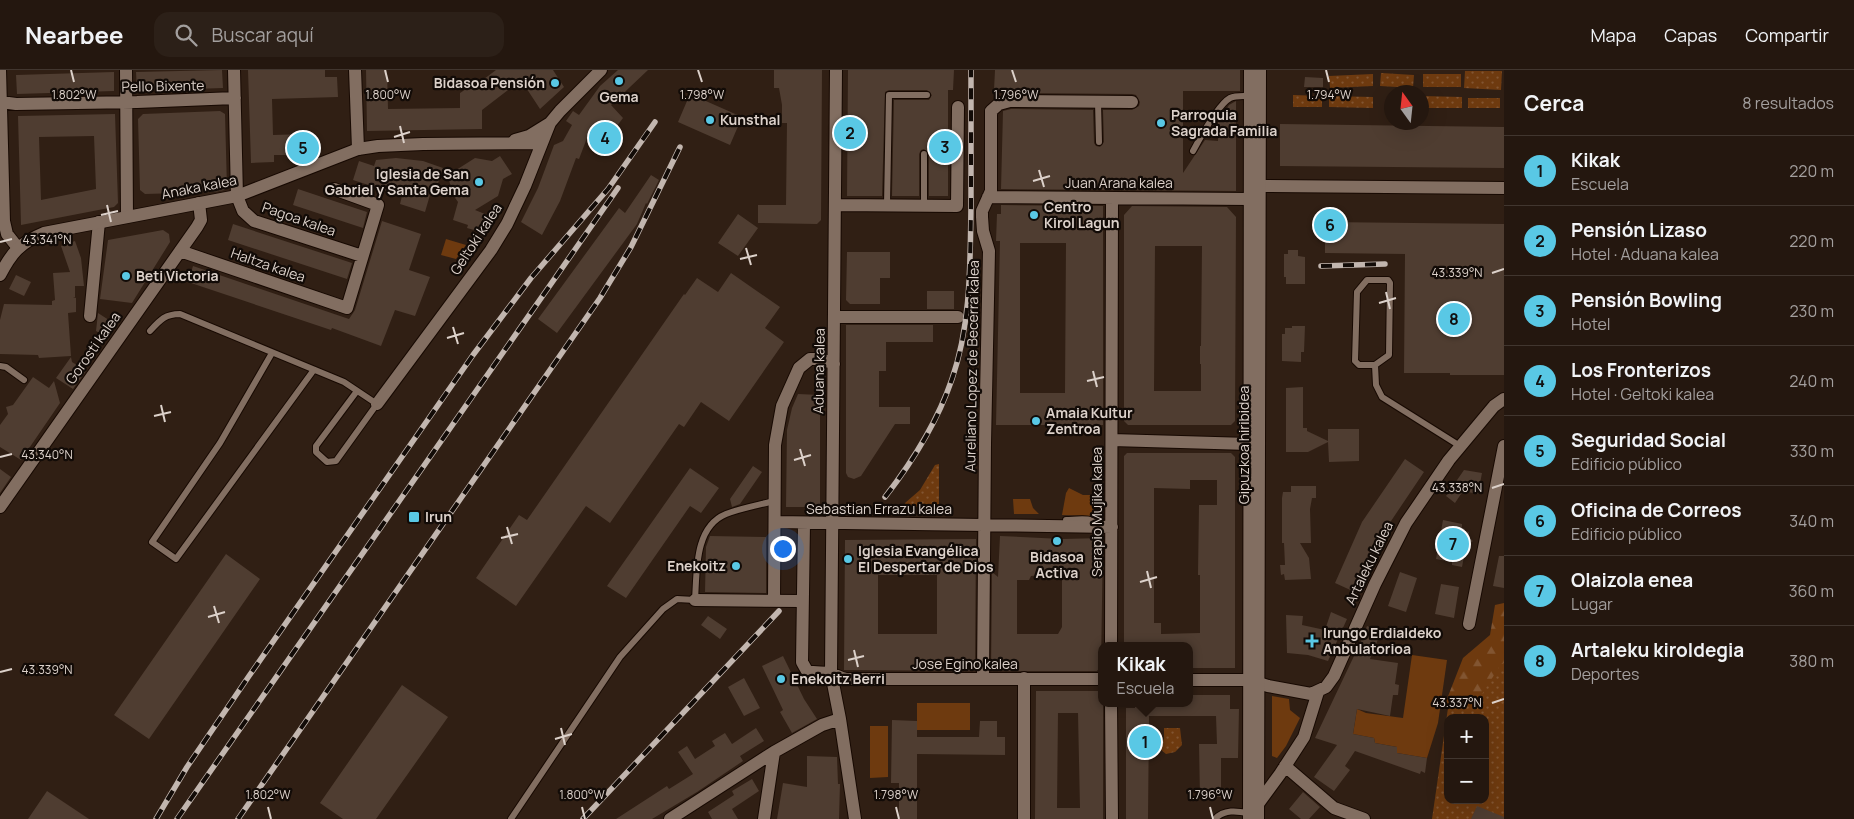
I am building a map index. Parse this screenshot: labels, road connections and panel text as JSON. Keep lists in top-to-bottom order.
{
  "streets": {
    "street": [
      "Pello Bixente",
      "Juan Arana kalea",
      "Anaka kalea",
      "Pagoa kalea",
      "Geltoki kalea",
      "Haltza kalea",
      "Gorosti kalea",
      "Aureliano Lopez de Becerra kalea",
      "Aduana kalea",
      "Gipuzkoa hiribidea",
      "Sebastian Errazu kalea",
      "Serapio Mujika kalea",
      "Artaleku kalea",
      "Jose Egino kalea"
    ]
  },
  "crossings": [
    ["Juan Arana kalea", "Aureliano Lopez de Becerra kalea"],
    ["Juan Arana kalea", "Gipuzkoa hiribidea"],
    ["Juan Arana kalea", "Serapio Mujika kalea"],
    ["Anaka kalea", "Pagoa kalea"],
    ["Anaka kalea", "Geltoki kalea"],
    ["Anaka kalea", "Gorosti kalea"],
    ["Pagoa kalea", "Haltza kalea"],
    ["Haltza kalea", "Gorosti kalea"],
    ["Aureliano Lopez de Becerra kalea", "Sebastian Errazu kalea"],
    ["Aureliano Lopez de Becerra kalea", "Jose Egino kalea"],
    ["Aduana kalea", "Sebastian Errazu kalea"],
    ["Aduana kalea", "Jose Egino kalea"],
    ["Sebastian Errazu kalea", "Serapio Mujika kalea"]
  ],
  "places": {
    "other": [
      "Gema",
      "Bidasoa Pensión",
      "Kunsthal",
      "Parroquia Sagrada Familia",
      "Iglesia de San Gabriel y Santa Gema",
      "Centro Kirol Lagun",
      "Beti Victoria",
      "Amaia Kultur Zentroa",
      "Bidasoa Activa",
      "Iglesia Evangélica El Despertar de Dios",
      "Enekoitz",
      "Enekoitz Berri"
    ],
    "transit": ["Irun"],
    "health": ["Irungo Erdialdeko Anbulatorioa"]
  },
  "north": "top",
  "page": {
    "header": "Nearbee",
    "search": "Buscar aquí",
    "nav": ["Mapa", "Capas", "Compartir"],
    "heading": ["Cerca", "8 resultados"],
    "pins": [
      "2",
      "4",
      "3",
      "5",
      "6",
      "8",
      "7",
      "1"
    ],
    "list": [
      {
        "mark": "1",
        "name": "Kikak",
        "note": "Escuela",
        "value": "220 m"
      },
      {
        "mark": "2",
        "name": "Pensión Lizaso",
        "note": "Hotel · Aduana kalea",
        "value": "220 m"
      },
      {
        "mark": "3",
        "name": "Pensión Bowling",
        "note": "Hotel",
        "value": "230 m"
      },
      {
        "mark": "4",
        "name": "Los Fronterizos",
        "note": "Hotel · Geltoki kalea",
        "value": "240 m"
      },
      {
        "mark": "5",
        "name": "Seguridad Social",
        "note": "Edificio público",
        "value": "330 m"
      },
      {
        "mark": "6",
        "name": "Oficina de Correos",
        "note": "Edificio público",
        "value": "340 m"
      },
      {
        "mark": "7",
        "name": "Olaizola enea",
        "note": "Lugar",
        "value": "360 m"
      },
      {
        "mark": "8",
        "name": "Artaleku kiroldegia",
        "note": "Deportes",
        "value": "380 m"
      }
    ],
    "popup": ["Kikak", "Escuela"],
    "map_buttons": ["+", "−"]
  },
  "coordinates": [
    "1.802°W",
    "1.800°W",
    "1.798°W",
    "1.796°W",
    "1.794°W",
    "43.341°N",
    "43.339°N",
    "43.340°N",
    "43.338°N",
    "43.337°N"
  ]
}
